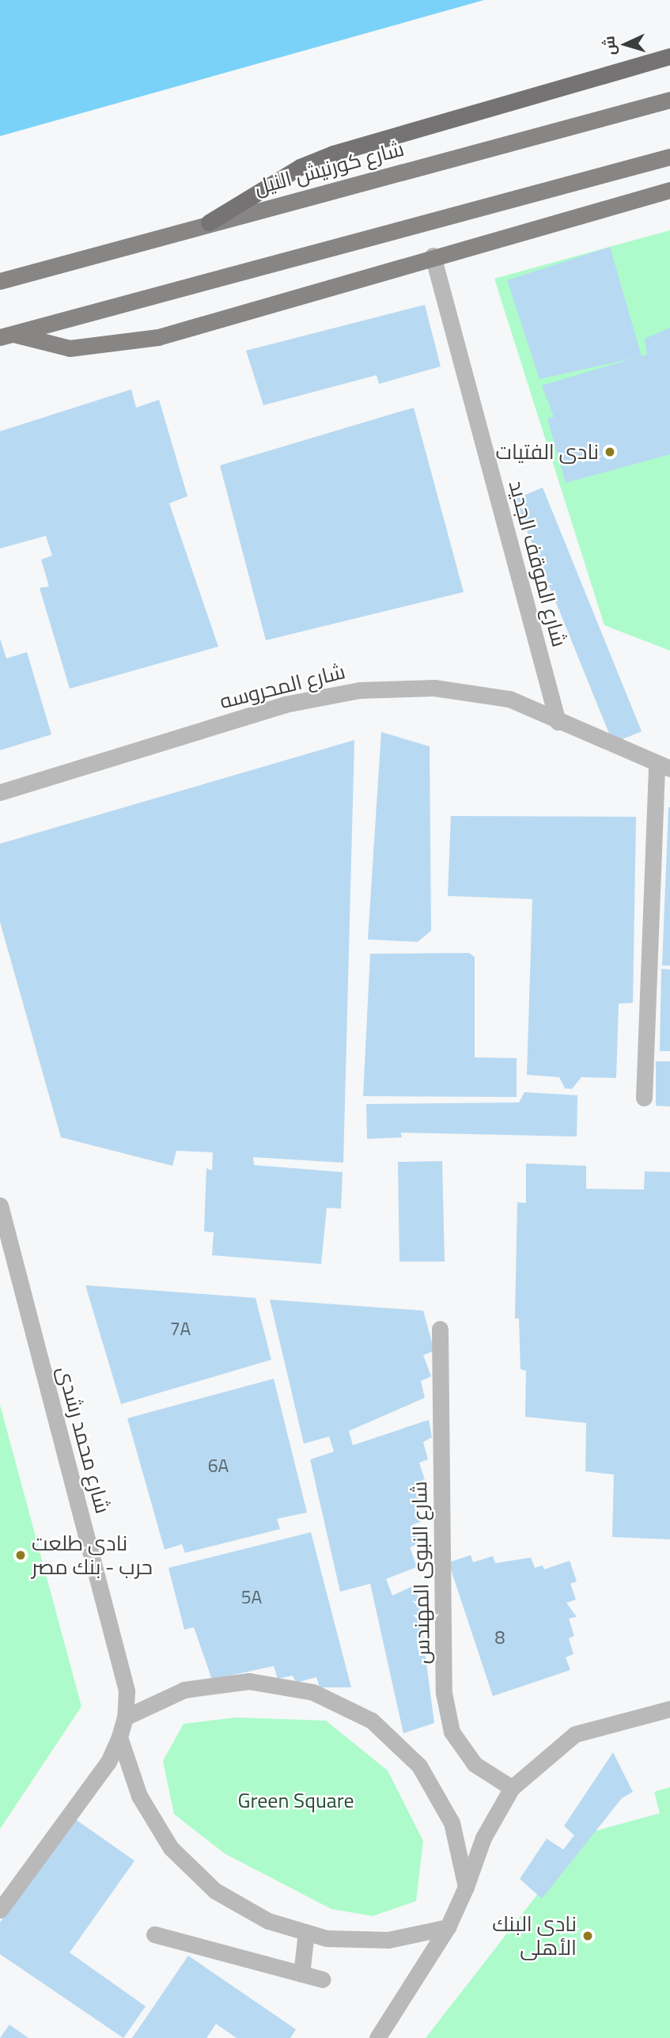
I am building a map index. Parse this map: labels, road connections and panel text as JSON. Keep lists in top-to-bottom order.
{
  "streets": {
    "main road": ["شارع كورنيش النيل"],
    "street": [
      "شارع الموقف الجديد",
      "شارع المحروسه",
      "شارع محمد رشدى",
      "شارع النبوى المهندس"
    ]
  },
  "crossings": [
    ["شارع الموقف الجديد", "شارع المحروسه"]
  ],
  "parks": ["Green Square"],
  "places": ["نادى الفتيات", "نادى طلعت حرب - بنك مصر", "نادى البنك الأهلى"],
  "house_numbers": [
    "7A",
    "6A",
    "5A",
    "8"
  ],
  "north": "left"
}
